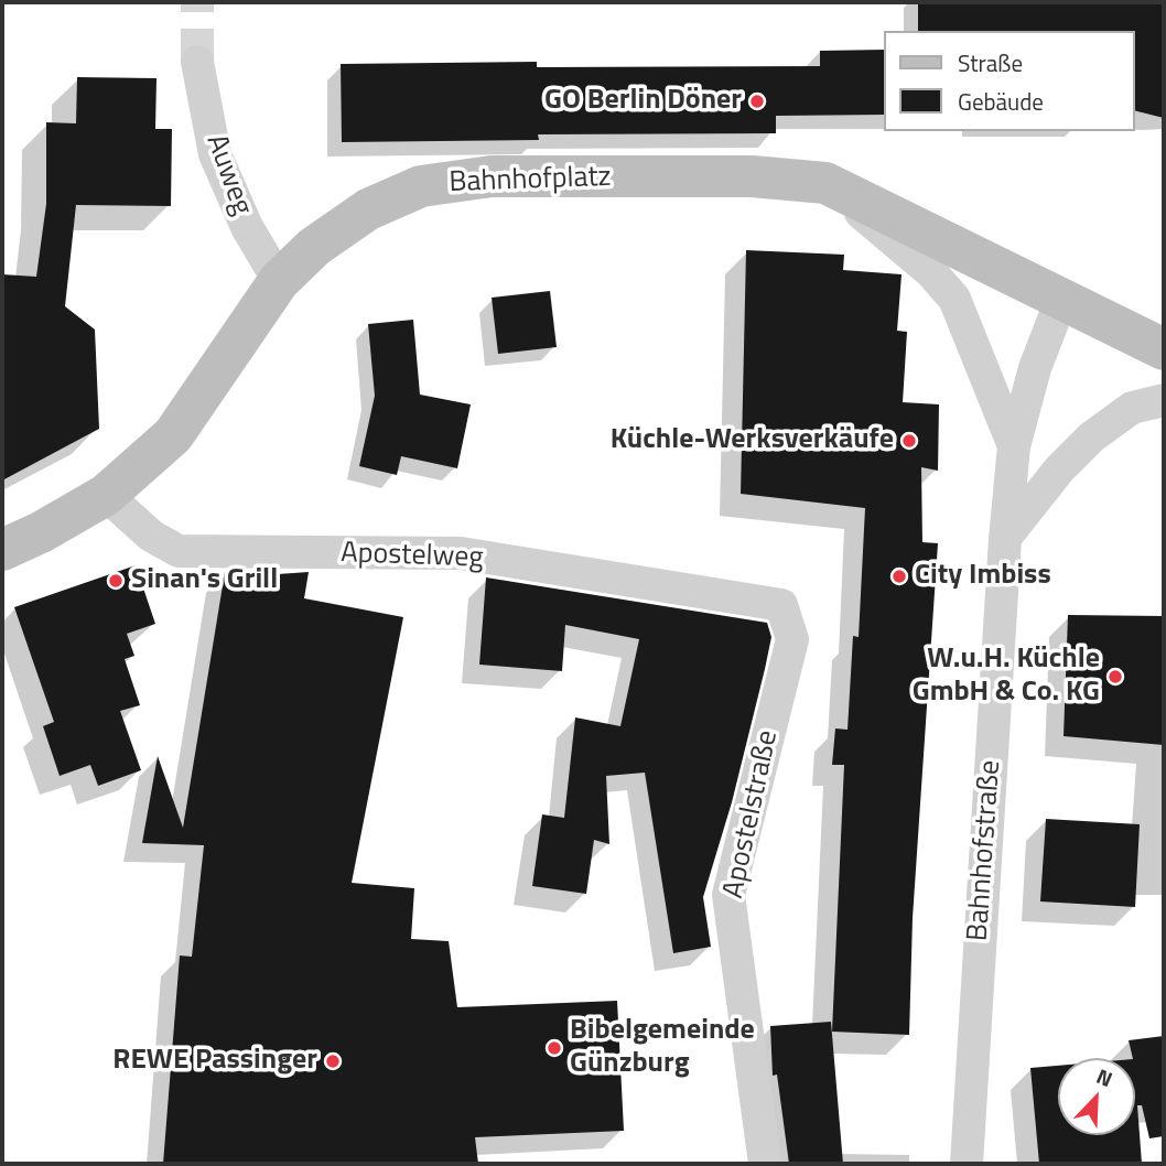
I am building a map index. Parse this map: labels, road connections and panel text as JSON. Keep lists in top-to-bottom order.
{
  "streets": {
    "main road": ["Bahnhofplatz"],
    "street": [
      "Auweg",
      "Apostelweg",
      "Apostelstraße",
      "Bahnhofstraße"
    ]
  },
  "crossings": [
    ["Auweg", "Bahnhofplatz"],
    ["Bahnhofplatz", "Apostelweg"],
    ["Bahnhofplatz", "Bahnhofstraße"],
    ["Apostelweg", "Apostelstraße"]
  ],
  "places": [
    "GO Berlin Döner",
    "Küchle-Werksverkäufe",
    "City Imbiss",
    "Sinan's Grill",
    "W.u.H. Küchle GmbH & Co. KG",
    "Bibelgemeinde Günzburg",
    "REWE Passinger"
  ],
  "legend": ["Straße", "Gebäude"],
  "north": "top right"
}
